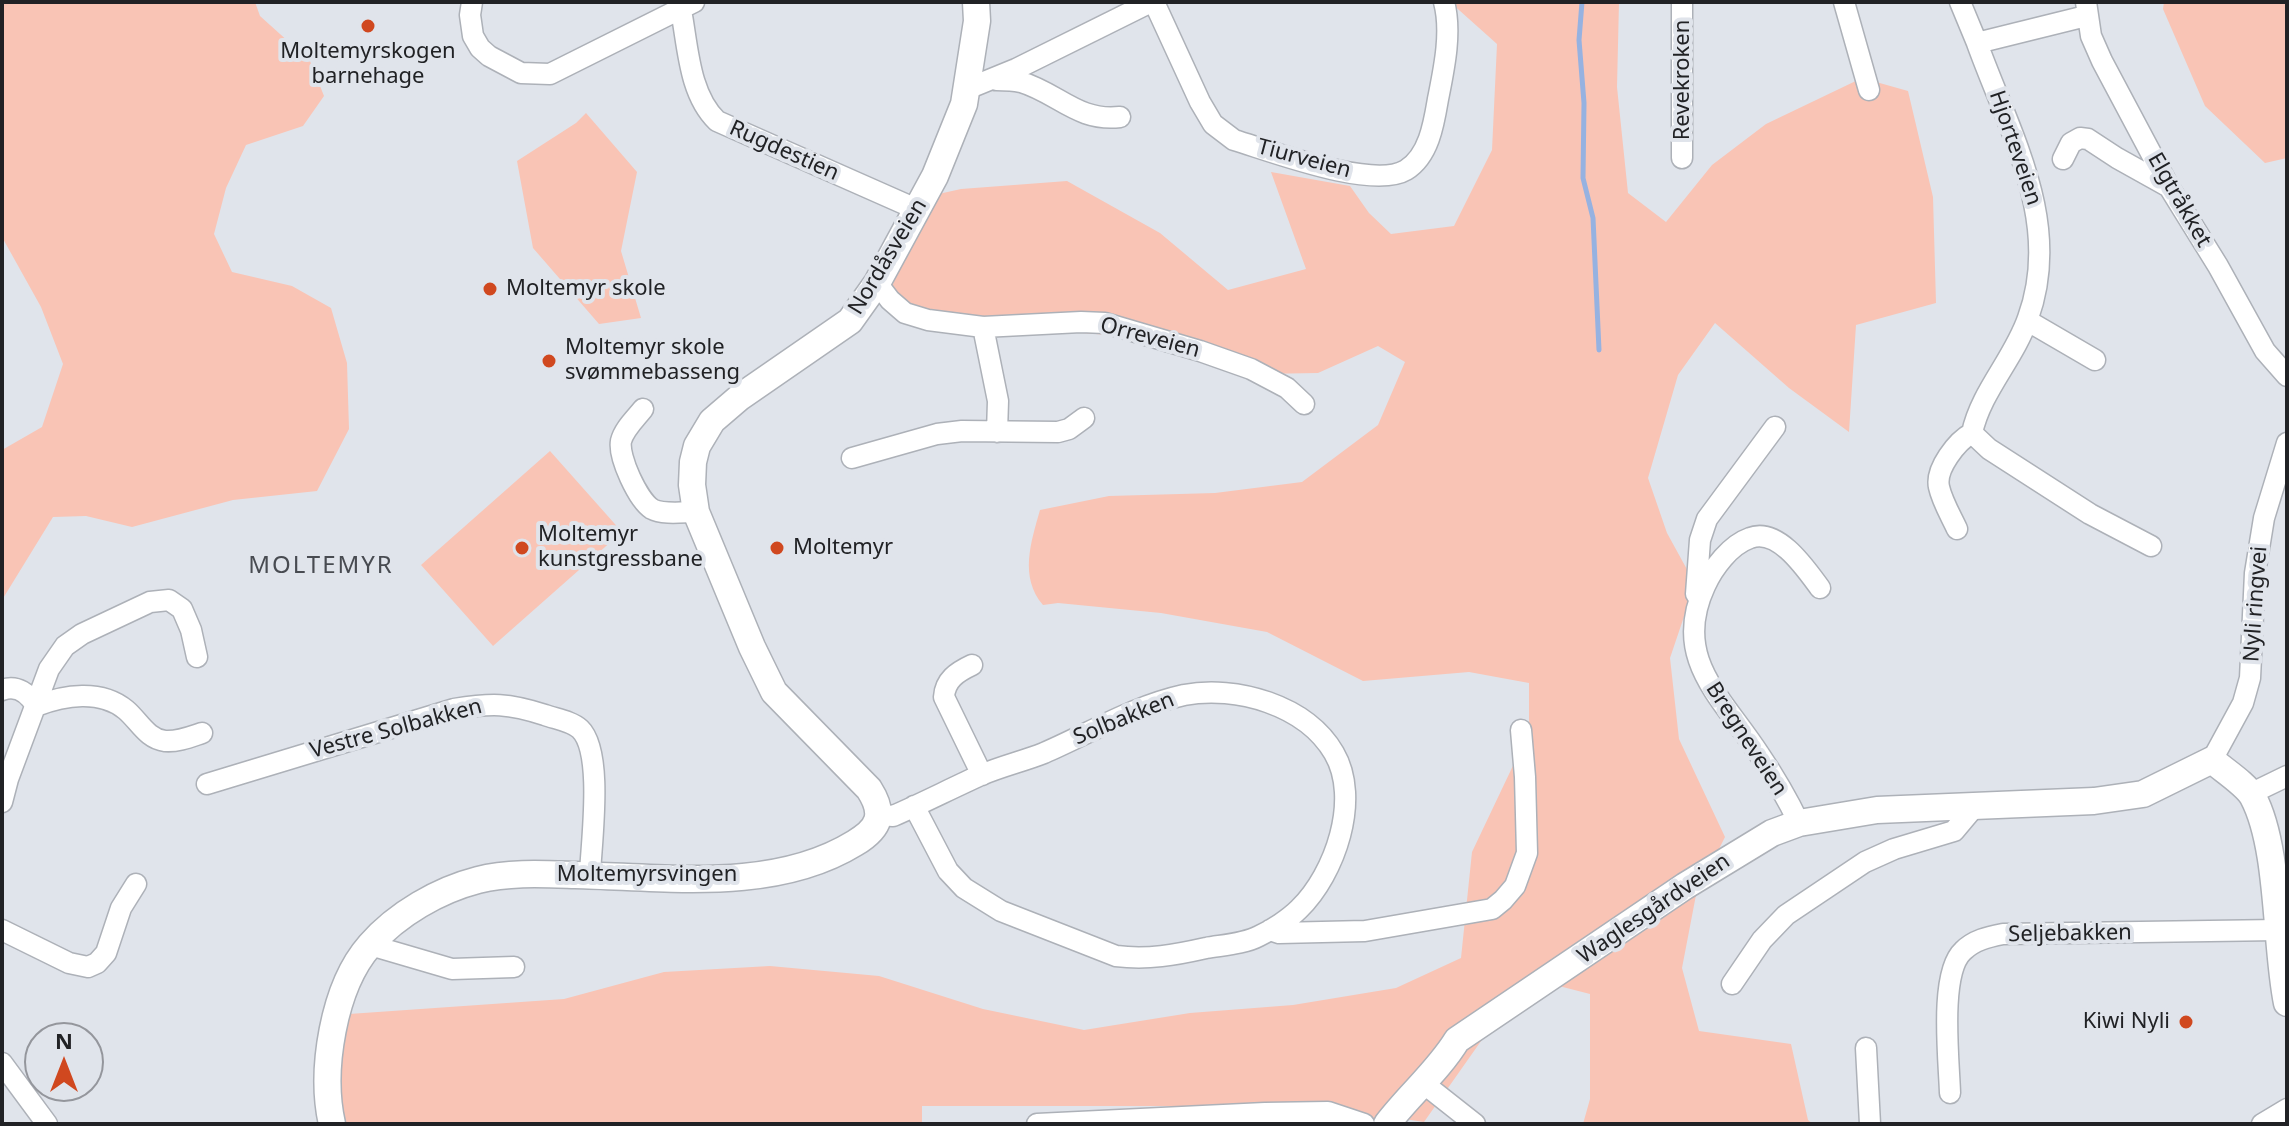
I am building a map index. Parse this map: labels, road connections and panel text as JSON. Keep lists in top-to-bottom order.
{
  "streets": {
    "main road": ["Nordåsveien", "Moltemyrsvingen", "Waglesgårdveien"],
    "street": [
      "Revekroken",
      "Hjorteveien",
      "Rugdestien",
      "Tiurveien",
      "Elgtråkket",
      "Orreveien",
      "Nyli ringvei",
      "Solbakken",
      "Vestre Solbakken",
      "Bregneveien",
      "Seljebakken"
    ]
  },
  "crossings": [
    ["Hjorteveien", "Elgtråkket"],
    ["Rugdestien", "Nordåsveien"],
    ["Tiurveien", "Nordåsveien"],
    ["Nordåsveien", "Orreveien"],
    ["Nyli ringvei", "Waglesgårdveien"],
    ["Solbakken", "Moltemyrsvingen"],
    ["Vestre Solbakken", "Moltemyrsvingen"],
    ["Bregneveien", "Waglesgårdveien"]
  ],
  "districts": ["MOLTEMYR"],
  "places": [
    "Moltemyrskogen barnehage",
    "Moltemyr skole",
    "Moltemyr skole svømmebasseng",
    "Moltemyr kunstgressbane",
    "Moltemyr",
    "Kiwi Nyli"
  ],
  "north": "top"
}
